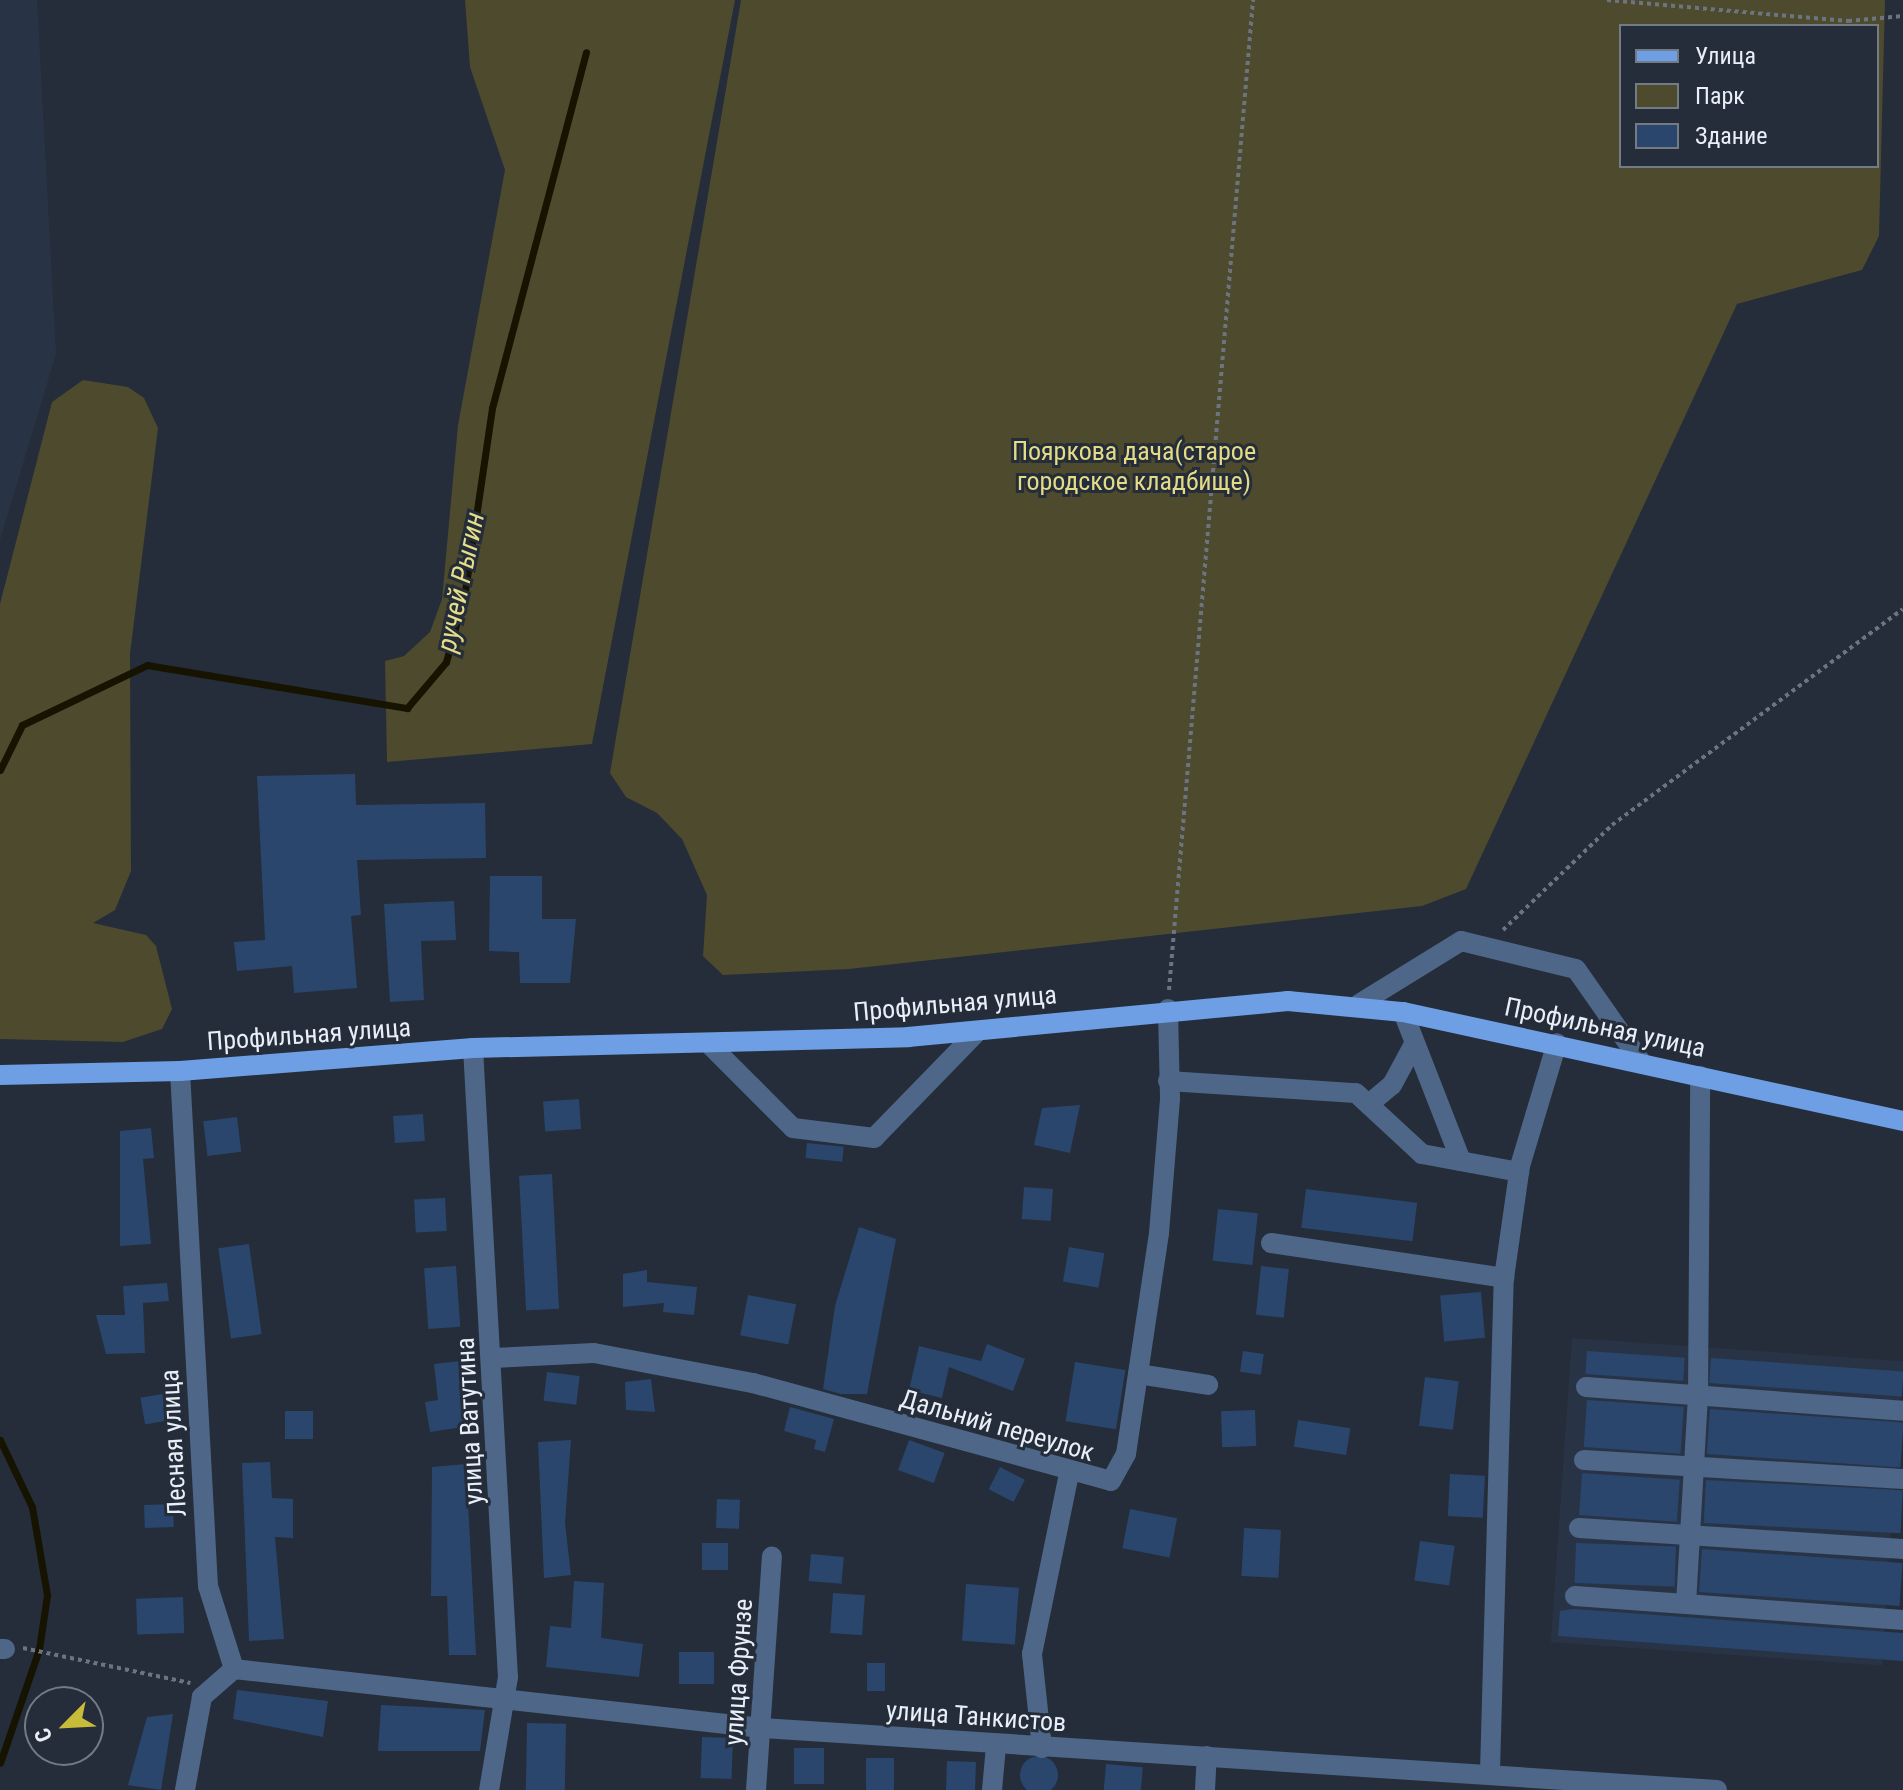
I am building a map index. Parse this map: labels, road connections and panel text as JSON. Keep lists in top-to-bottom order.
{
  "streets": {
    "main road": ["Профильная улица"],
    "street": [
      "улица Ватутина",
      "Дальний переулок",
      "Лесная улица",
      "улица Фрунзе",
      "улица Танкистов"
    ]
  },
  "crossings": [
    ["Профильная улица", "улица Ватутина"],
    ["Профильная улица", "Дальний переулок"],
    ["Профильная улица", "Лесная улица"],
    ["улица Ватутина", "Дальний переулок"],
    ["улица Ватутина", "улица Танкистов"],
    ["Лесная улица", "улица Танкистов"],
    ["улица Фрунзе", "улица Танкистов"]
  ],
  "water": ["ручей Рыгин"],
  "parks": ["Пояркова дача(старое городское кладбище)"],
  "legend": ["Улица", "Парк", "Здание"],
  "north": "bottom left"
}
